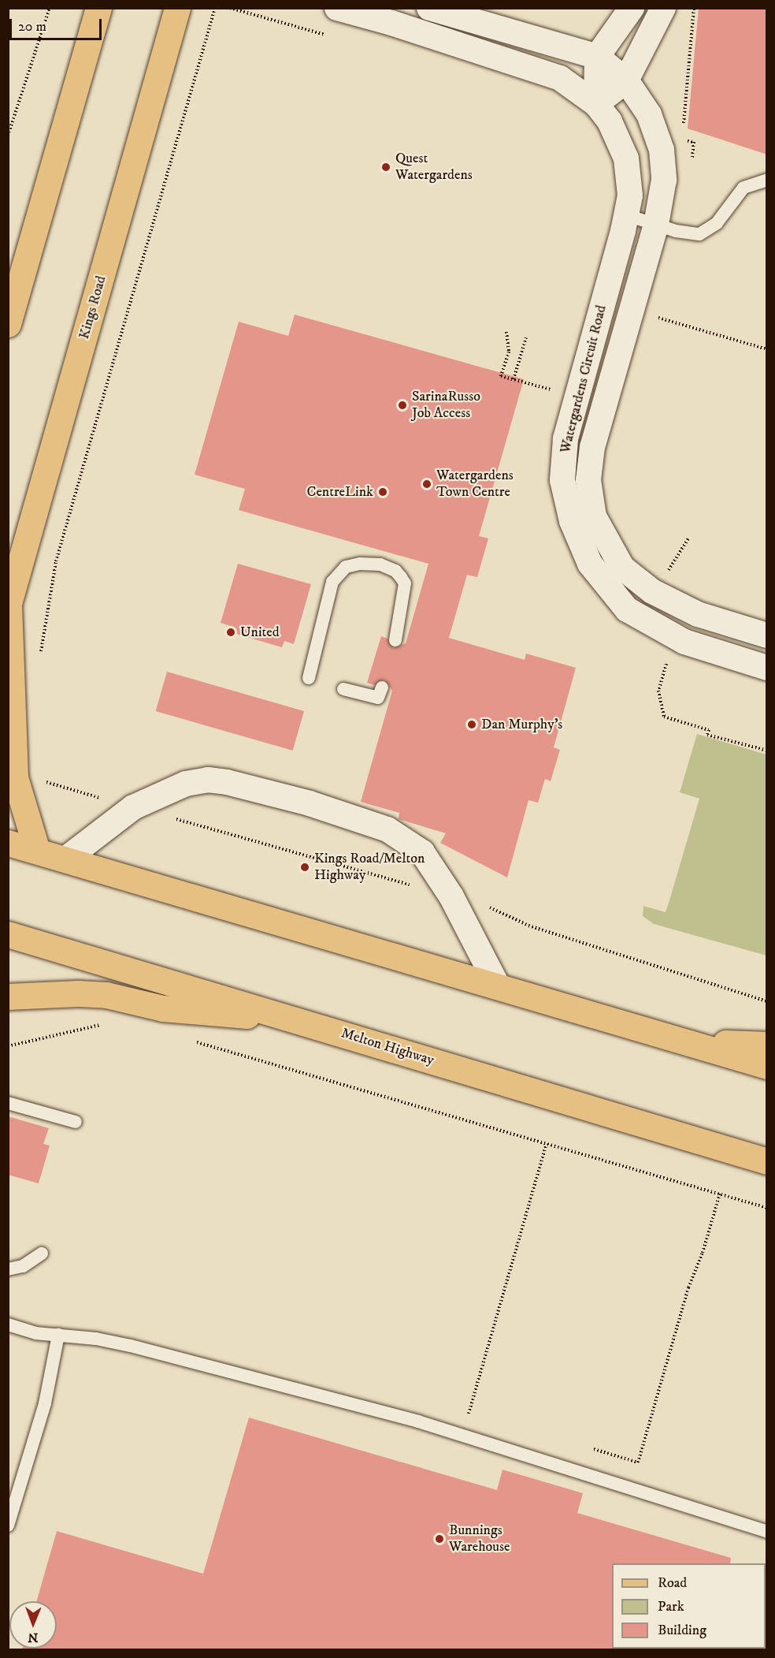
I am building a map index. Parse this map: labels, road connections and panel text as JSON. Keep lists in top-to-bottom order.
{
  "streets": {
    "main road": ["Kings Road", "Melton Highway"],
    "street": ["Watergardens Circuit Road"]
  },
  "places": [
    "Quest Watergardens",
    "SarinaRusso Job Access",
    "Watergardens Town Centre",
    "CentreLink",
    "United",
    "Dan Murphy's",
    "Kings Road/Melton Highway",
    "Bunnings Warehouse"
  ],
  "legend": ["Road", "Park", "Building"],
  "scale_bar": "20 m",
  "north": "bottom"
}
